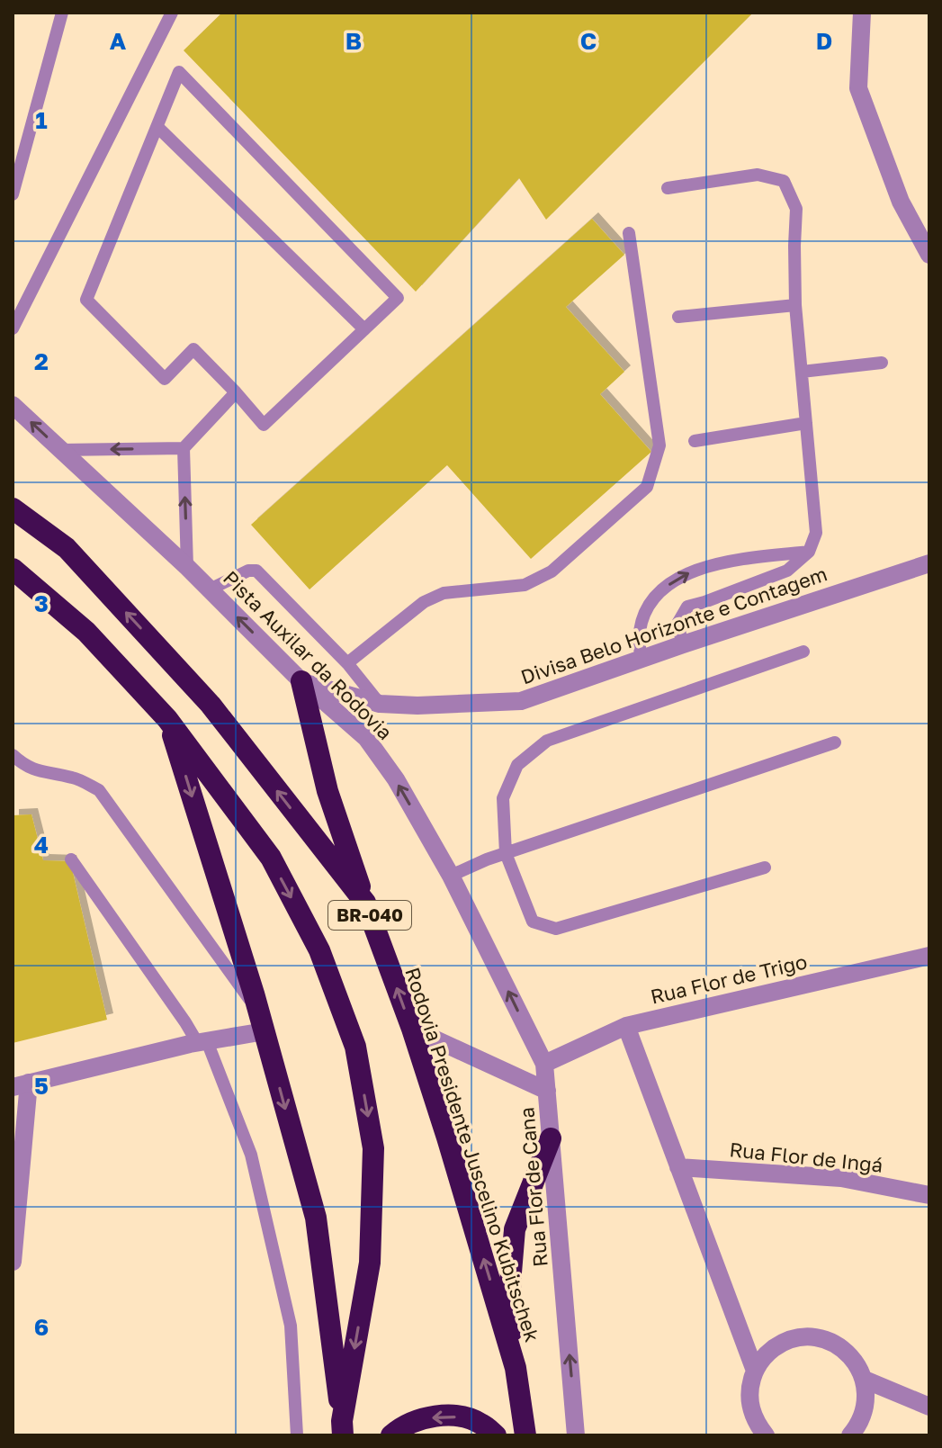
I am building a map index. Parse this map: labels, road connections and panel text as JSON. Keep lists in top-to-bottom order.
{
  "streets": {
    "highway": ["BR-040", "Rodovia Presidente Juscelino Kubitschek"],
    "street": [
      "Divisa Belo Horizonte e Contagem",
      "Pista Auxilar da Rodovia",
      "Rua Flor de Trigo",
      "Rua Flor de Ingá",
      "Rua Flor de Cana"
    ]
  },
  "crossings": [
    ["Divisa Belo Horizonte e Contagem", "Pista Auxilar da Rodovia"],
    ["Pista Auxilar da Rodovia", "Rua Flor de Trigo"],
    ["Pista Auxilar da Rodovia", "Rua Flor de Cana"],
    ["Rua Flor de Trigo", "Rua Flor de Cana"]
  ],
  "one_way": ["Pista Auxilar da Rodovia"],
  "grid": {
    "columns": [
      "A",
      "B",
      "C",
      "D"
    ],
    "rows": [
      "1",
      "2",
      "3",
      "4",
      "5",
      "6"
    ]
  }
}
